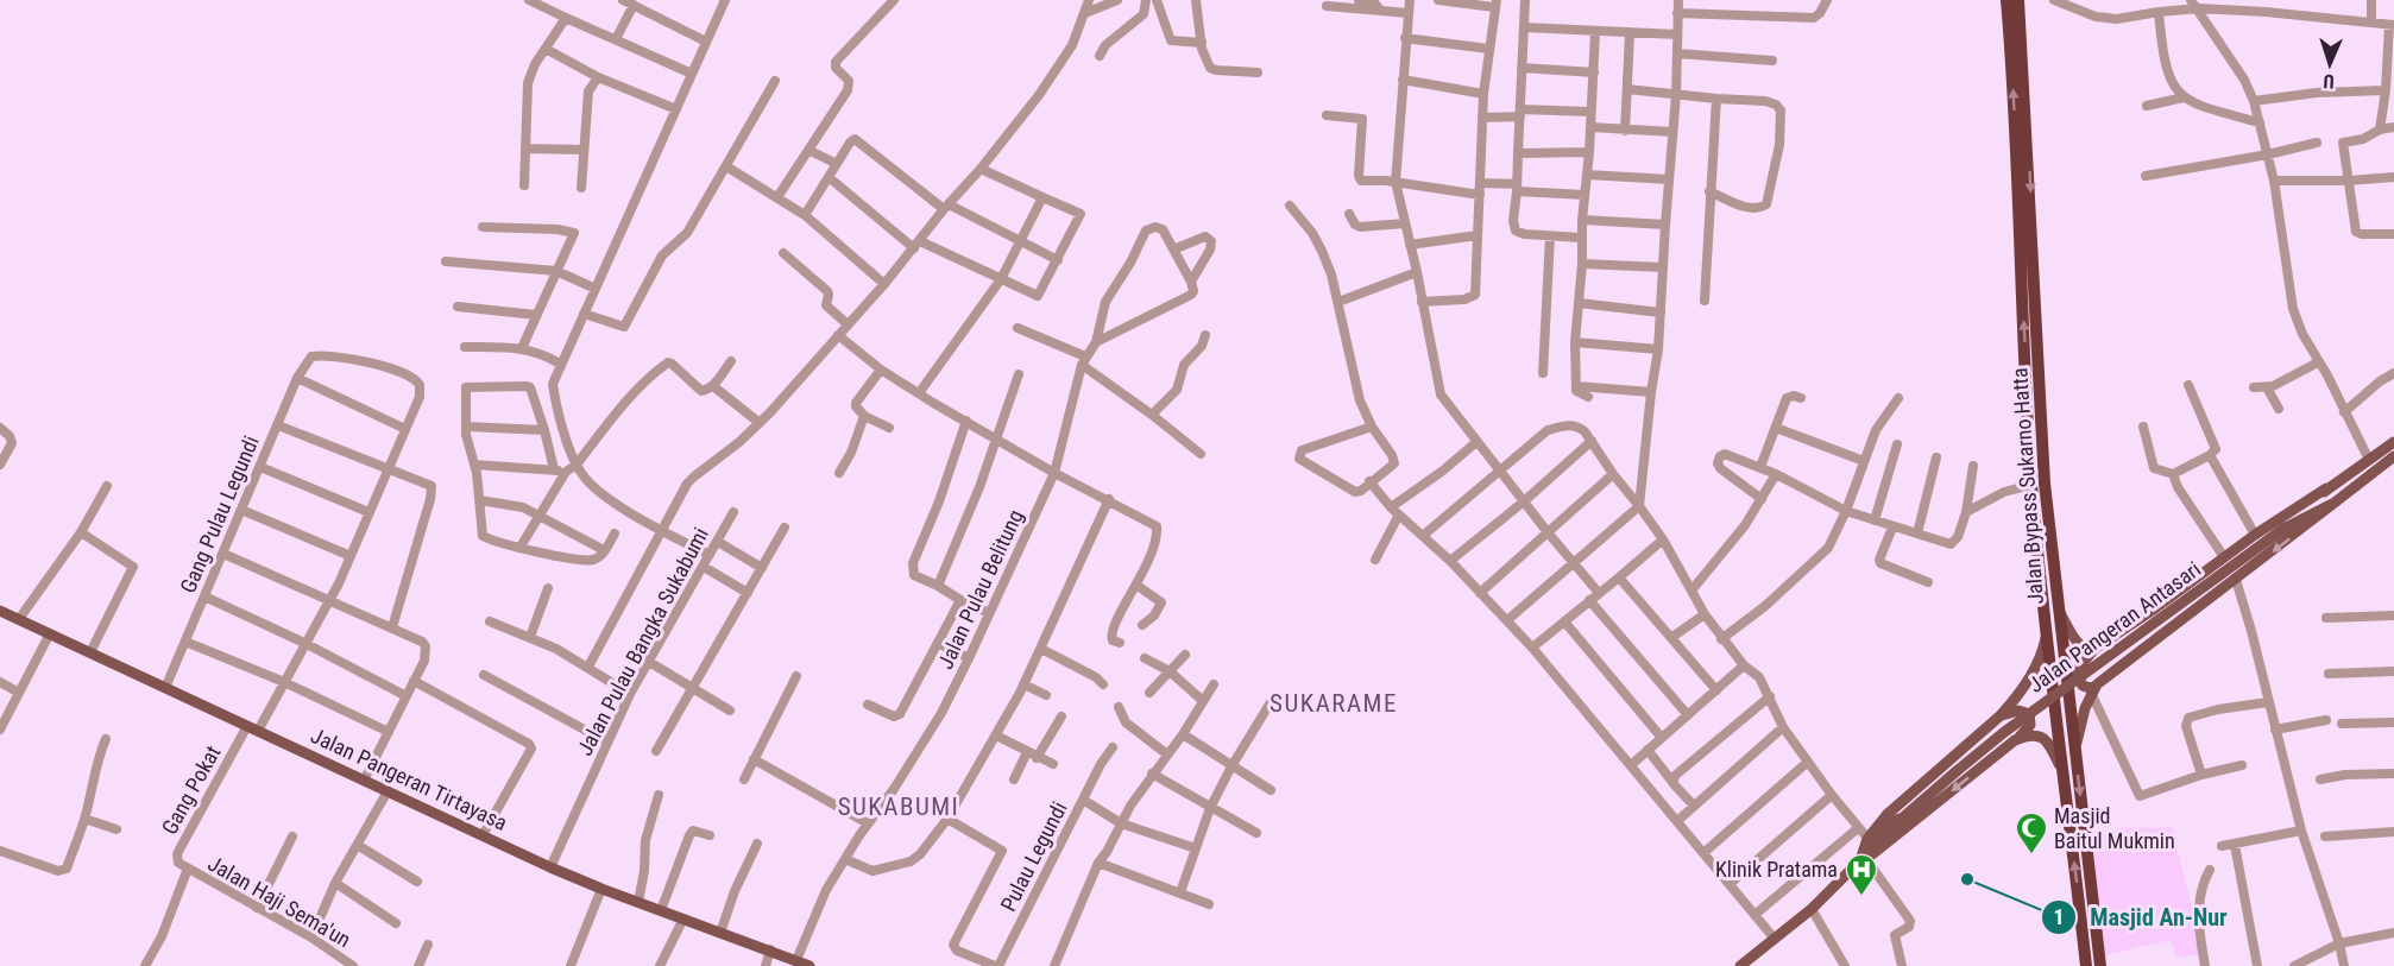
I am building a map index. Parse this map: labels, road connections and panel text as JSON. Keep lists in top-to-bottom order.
{
  "streets": {
    "highway": ["Jalan Bypass Sukarno Hatta"],
    "main road": ["Jalan Pangeran Antasari", "Jalan Pangeran Tirtayasa"],
    "street": [
      "Gang Pulau Legundi",
      "Jalan Pulau Belitung",
      "Jalan Pulau Bangka Sukabumi",
      "Gang Pokat",
      "Pulau Legundi",
      "Jalan Haji Sema'un"
    ]
  },
  "crossings": [
    ["Jalan Bypass Sukarno Hatta", "Jalan Pangeran Antasari"],
    ["Gang Pulau Legundi", "Jalan Pangeran Tirtayasa"],
    ["Jalan Pulau Belitung", "Jalan Pangeran Tirtayasa"],
    ["Jalan Pulau Bangka Sukabumi", "Jalan Pangeran Tirtayasa"],
    ["Jalan Pangeran Tirtayasa", "Gang Pokat"],
    ["Gang Pokat", "Jalan Haji Sema'un"]
  ],
  "districts": ["SUKARAME", "SUKABUMI"],
  "places": {
    "mosque": ["Masjid Baitul Mukmin"],
    "other": ["Masjid An-Nur"],
    "hospital": ["Klinik Pratama"]
  },
  "north": "bottom"
}
